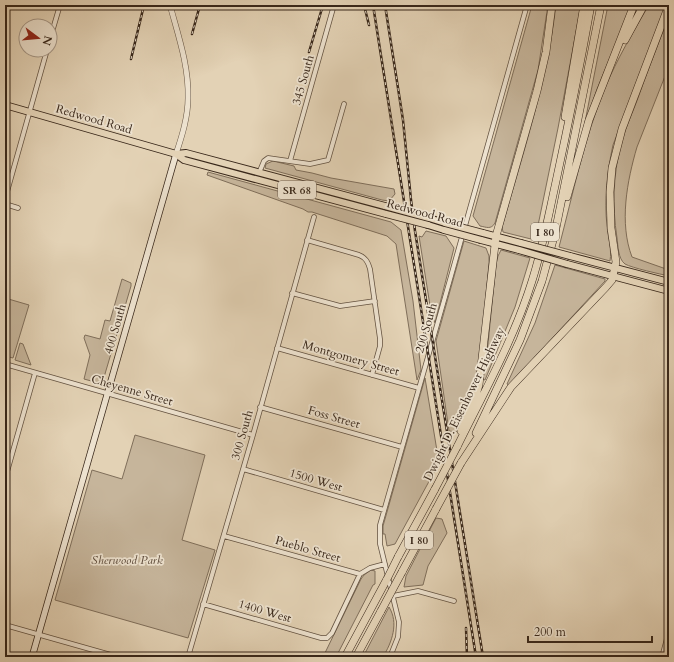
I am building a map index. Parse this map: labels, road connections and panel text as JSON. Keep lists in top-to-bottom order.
{
  "streets": {
    "highway": ["I 80", "Dwight D. Eisenhower Highway"],
    "main road": ["Redwood Road", "SR 68", "400 South"],
    "street": [
      "345 South",
      "200 South",
      "Montgomery Street",
      "Cheyenne Street",
      "Foss Street",
      "300 South",
      "1500 West",
      "Pueblo Street",
      "1400 West"
    ]
  },
  "crossings": [
    ["Redwood Road", "400 South"],
    ["200 South", "Montgomery Street"],
    ["200 South", "Foss Street"],
    ["200 South", "1500 West"],
    ["400 South", "Cheyenne Street"],
    ["Montgomery Street", "300 South"],
    ["Cheyenne Street", "300 South"],
    ["Foss Street", "300 South"],
    ["300 South", "1500 West"],
    ["300 South", "Pueblo Street"],
    ["300 South", "1400 West"],
    ["Pueblo Street", "1400 West"]
  ],
  "parks": ["Sherwood Park"],
  "scale_bar": "200 m",
  "north": "right"
}
